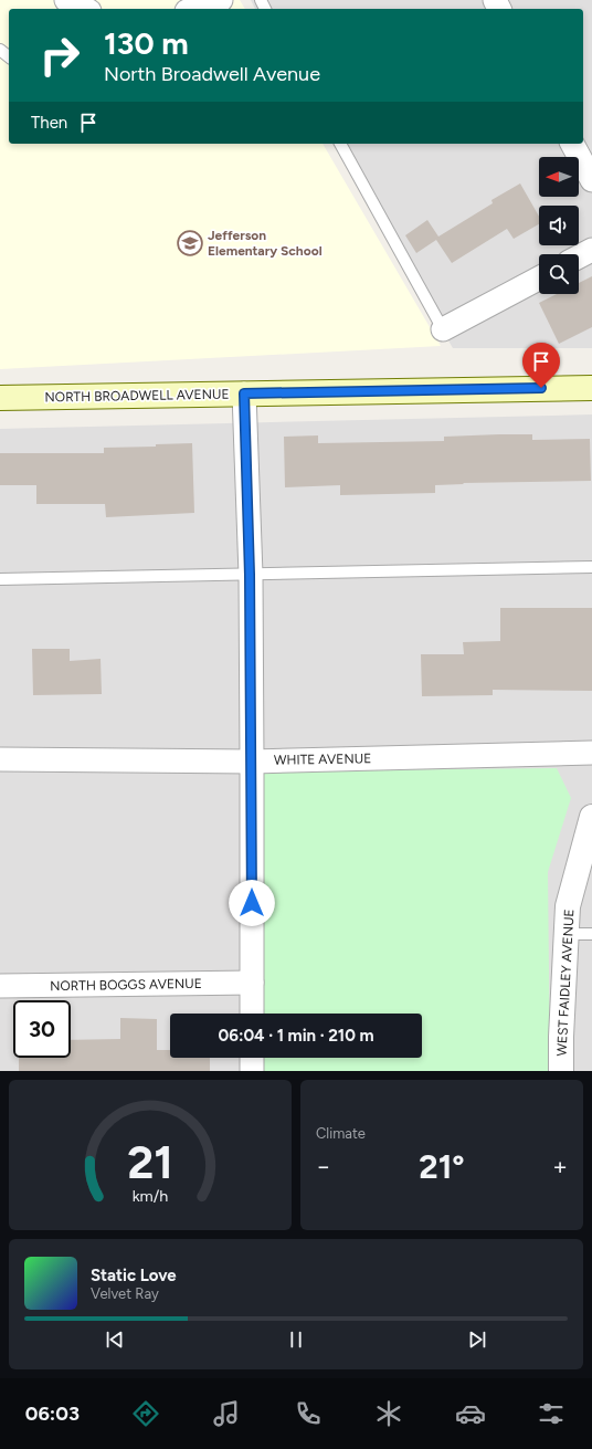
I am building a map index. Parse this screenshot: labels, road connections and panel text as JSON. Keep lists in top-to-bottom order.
{
  "streets": {
    "main road": ["NORTH BROADWELL AVENUE"],
    "street": ["WHITE AVENUE", "WEST FAIDLEY AVENUE", "NORTH BOGGS AVENUE"]
  },
  "places": {
    "school or university": ["Jefferson Elementary School"]
  },
  "north": "left",
  "page": {
    "turn": ["130 m", "North Broadwell Avenue"],
    "then": "Then",
    "limit": "30",
    "trip": "06:04 · 1 min · 210 m",
    "tile": "Climate",
    "heat": ["−", "21°", "+"],
    "song": ["Static Love", "Velvet Ray"],
    "tabs": "06:03",
    "gauge": ["21", "km/h"]
  }
}
